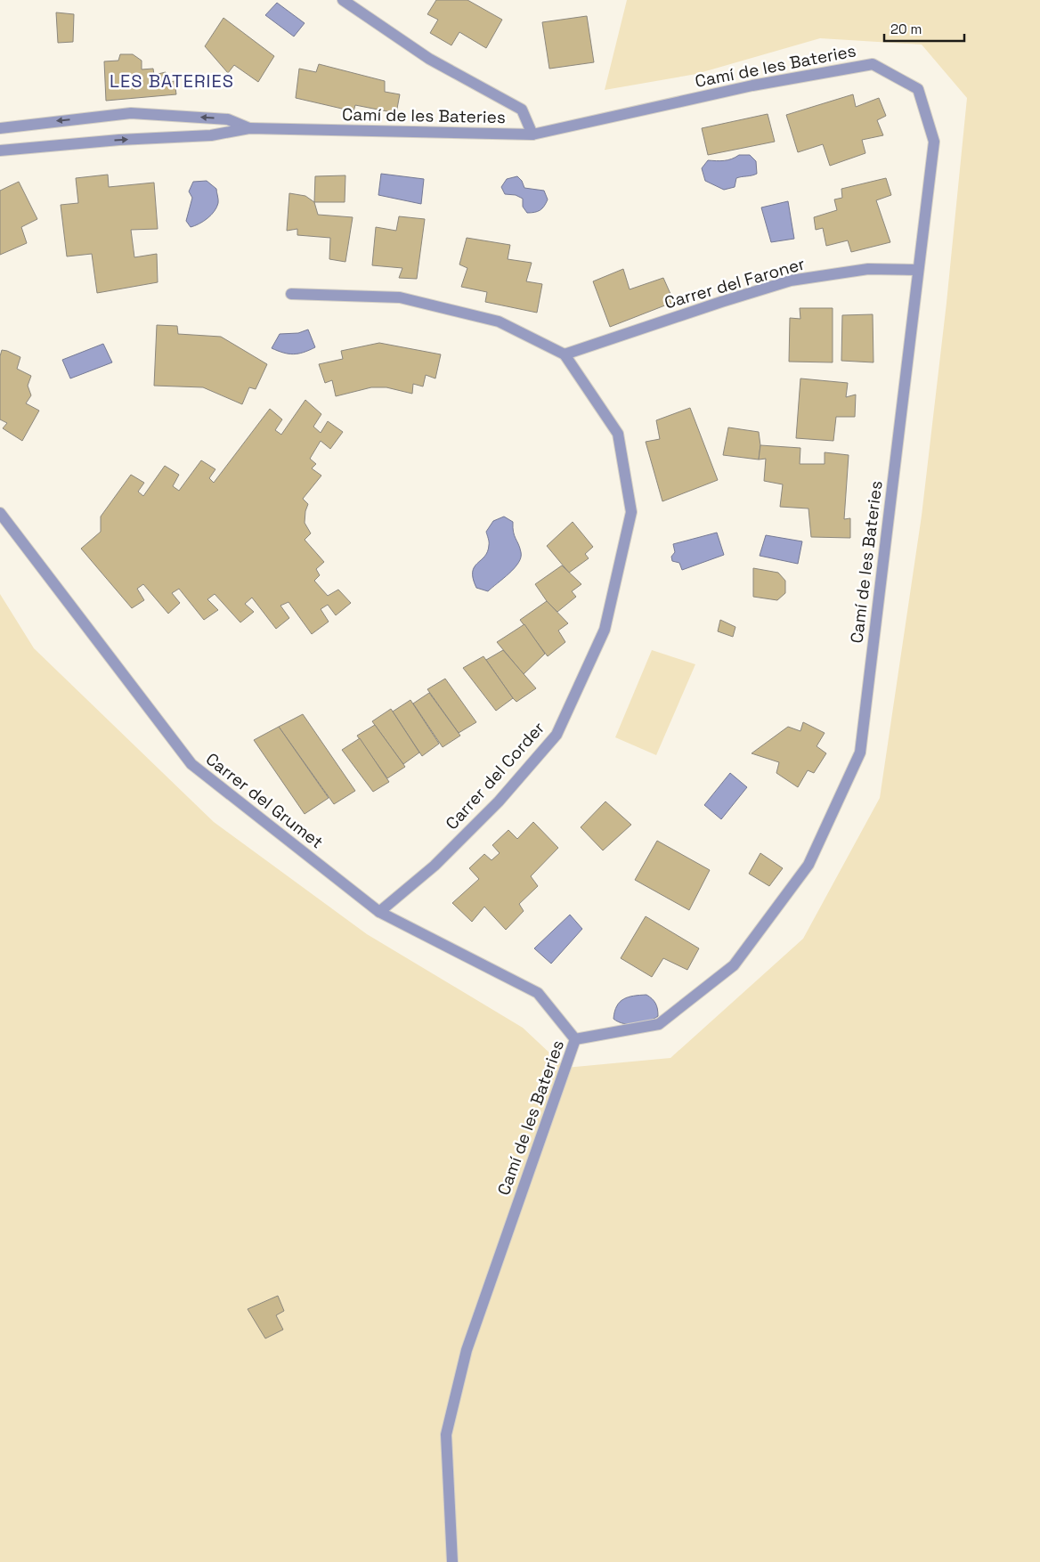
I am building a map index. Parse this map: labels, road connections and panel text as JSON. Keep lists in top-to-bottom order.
{
  "streets": {
    "street": [
      "Camí de les Bateries",
      "Carrer del Faroner",
      "Carrer del Corder",
      "Carrer del Grumet"
    ]
  },
  "crossings": [
    ["Camí de les Bateries", "Carrer del Faroner"],
    ["Camí de les Bateries", "Carrer del Grumet"],
    ["Carrer del Faroner", "Carrer del Corder"],
    ["Carrer del Corder", "Carrer del Grumet"]
  ],
  "districts": ["LES BATERIES"],
  "scale_bar": "20 m"
}
